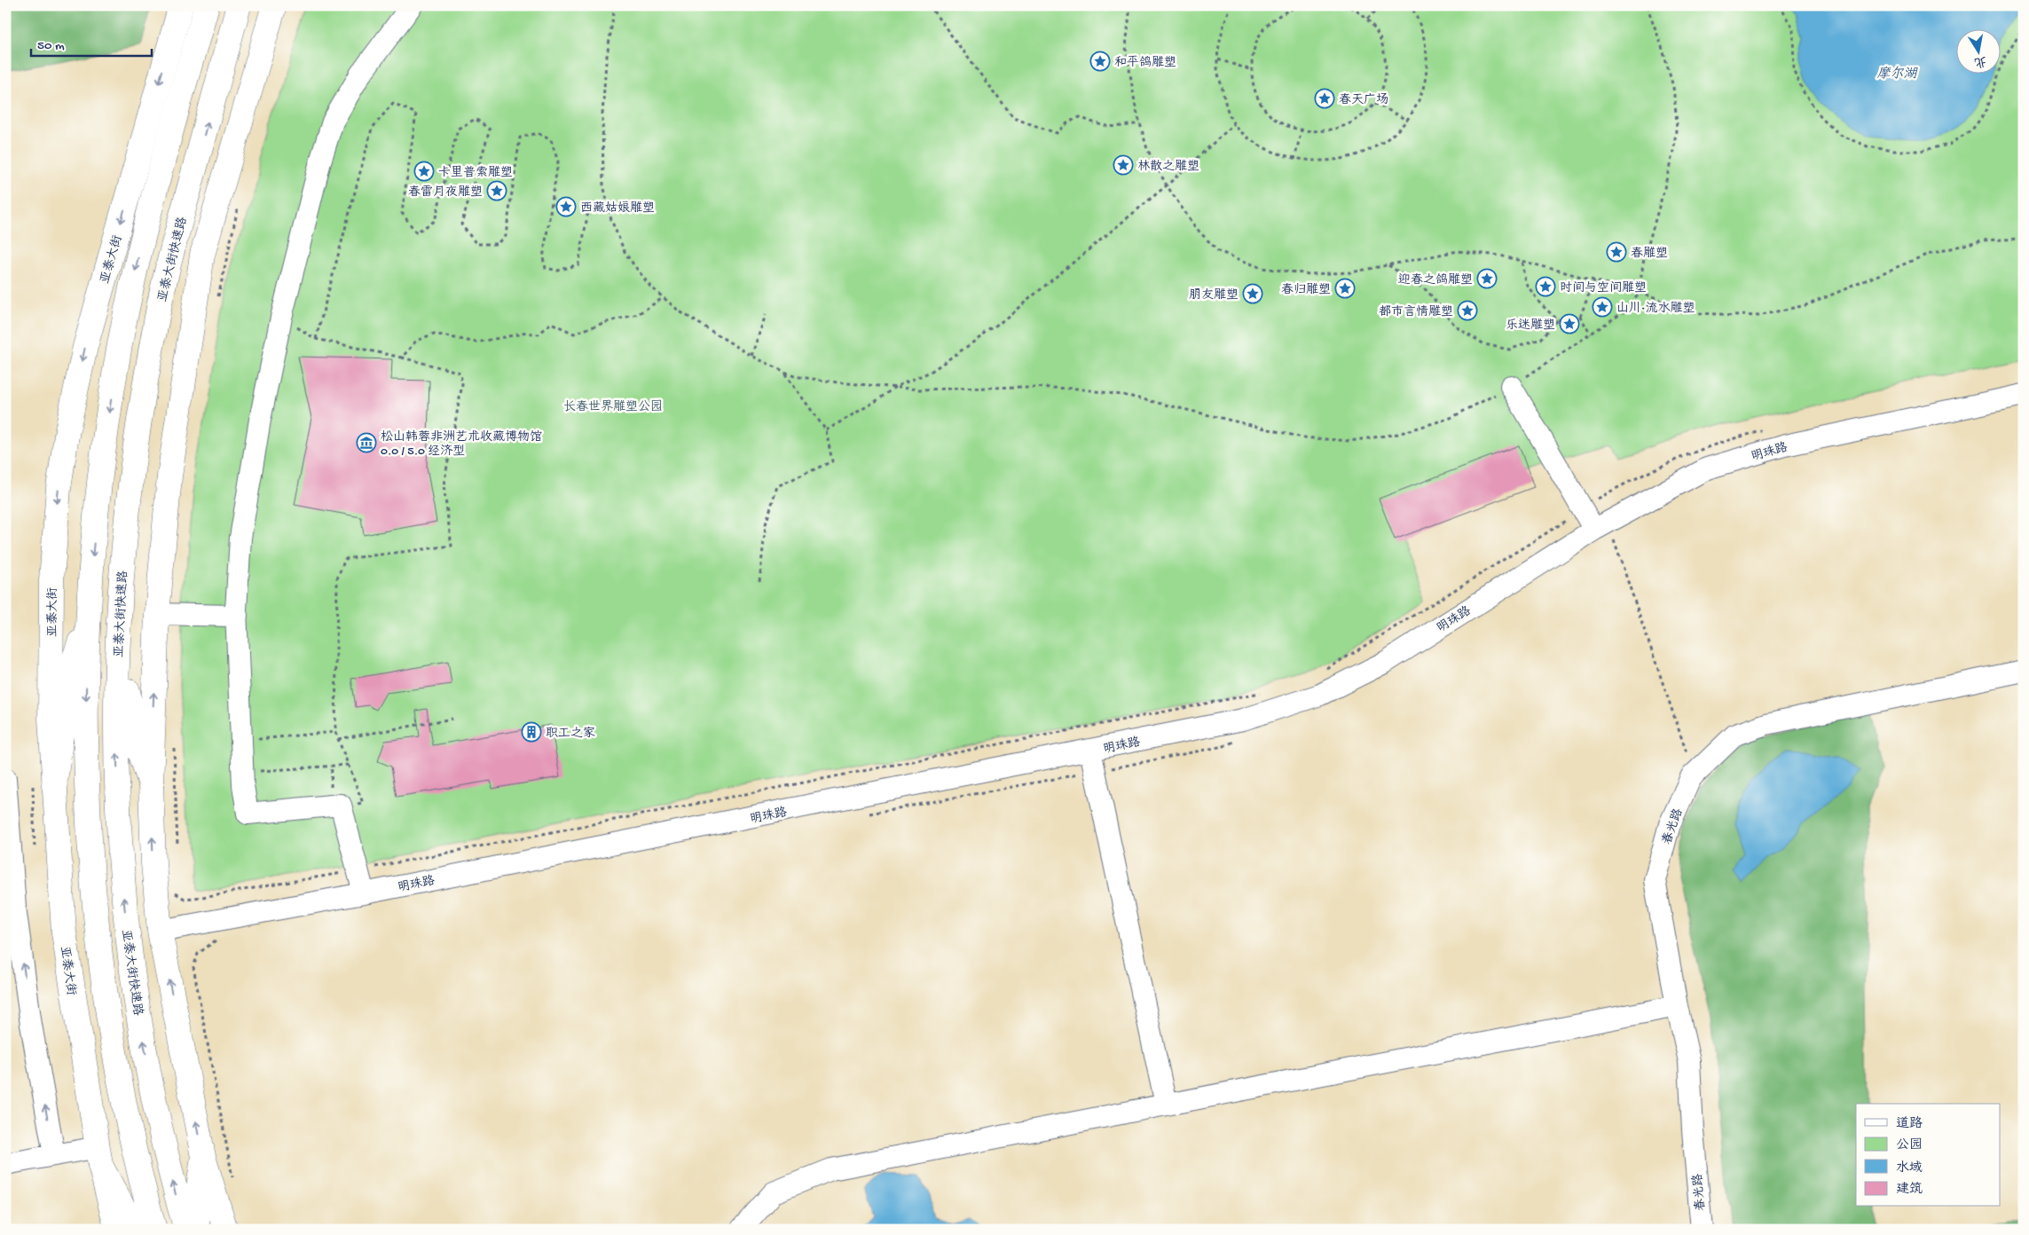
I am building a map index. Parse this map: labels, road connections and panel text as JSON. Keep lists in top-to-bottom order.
{
  "streets": {
    "main road": ["亚泰大街", "亚泰大街快速路"],
    "street": ["明珠路", "春光路"]
  },
  "water": ["摩尔湖"],
  "parks": ["长春世界雕塑公园"],
  "places": {
    "place": [
      "和平鸽雕塑",
      "春天广场",
      "林散之雕塑",
      "卡里普索雕塑",
      "春雷月夜雕塑",
      "西藏姑娘雕塑",
      "春雕塑",
      "迎春之鸽雕塑",
      "时间与空间雕塑",
      "春归雕塑",
      "朋友雕塑",
      "山川·流水雕塑",
      "都市言情雕塑",
      "乐迷雕塑"
    ],
    "museum": ["松山韩蓉非洲艺术收藏博物馆 0.0 / 5.0 经济型"],
    "building": ["职工之家"]
  },
  "legend": [
    "道路",
    "公园",
    "水域",
    "建筑"
  ],
  "scale_bar": "50 m",
  "north": "bottom"
}
